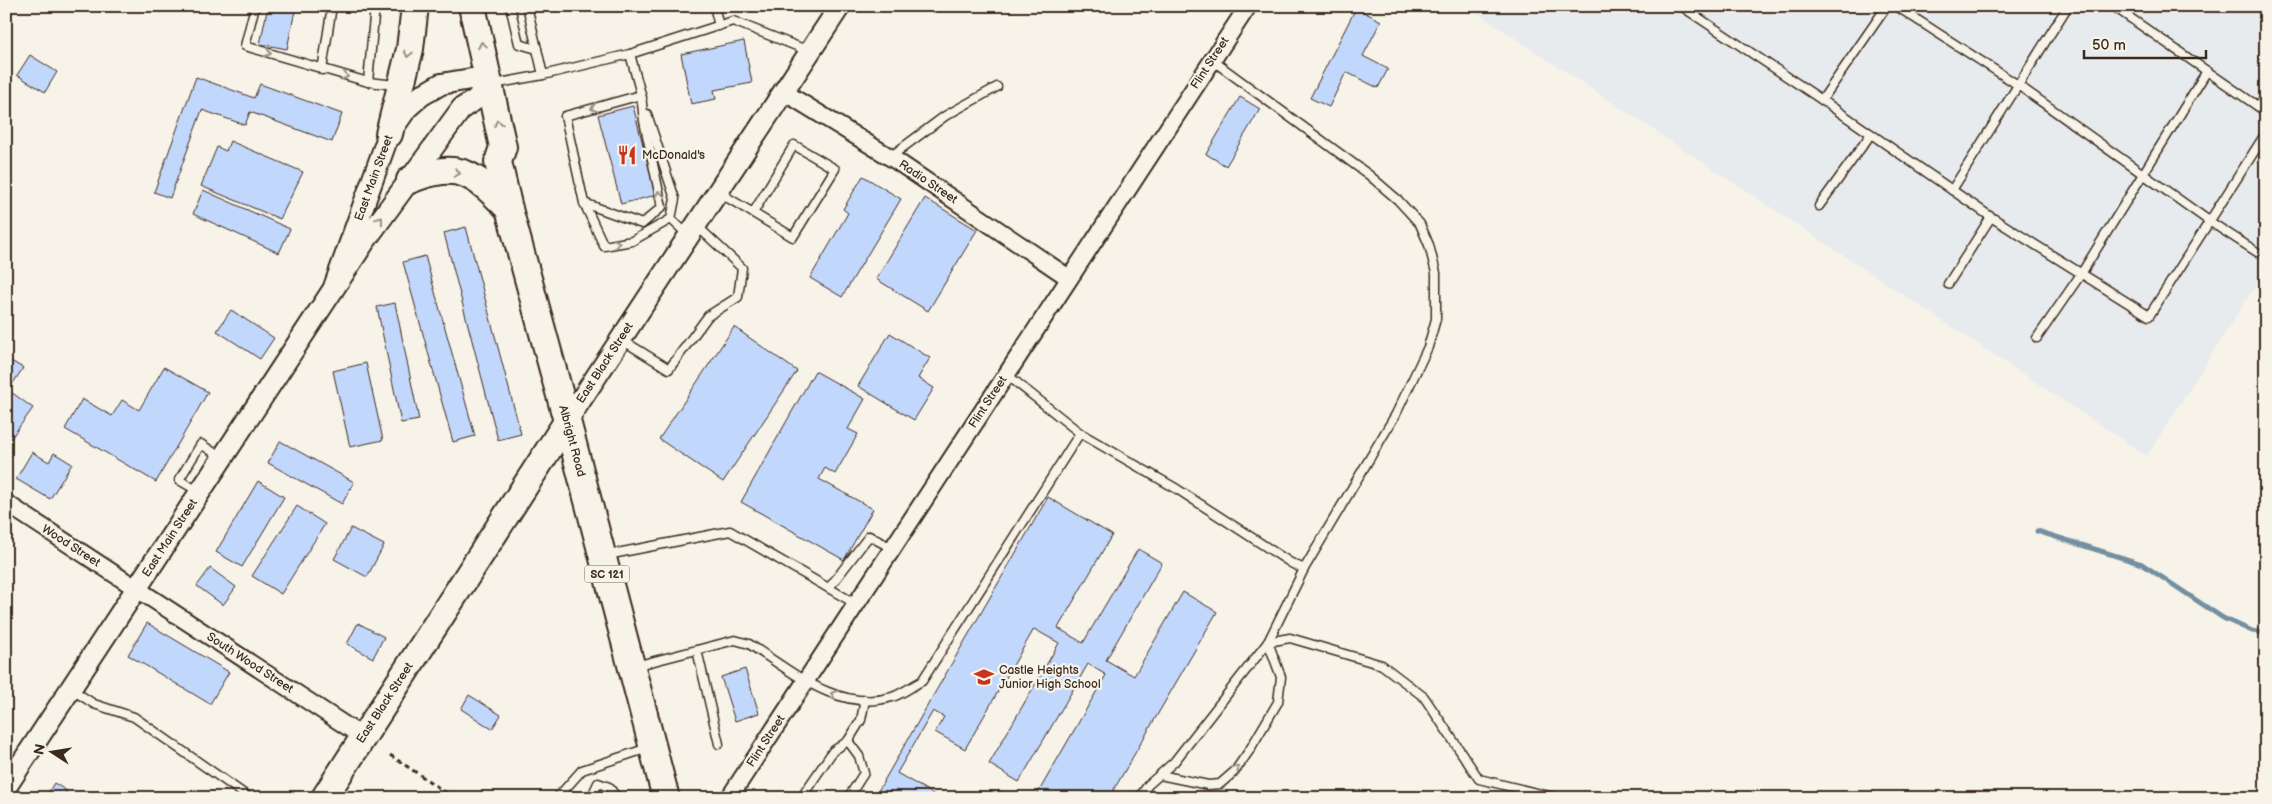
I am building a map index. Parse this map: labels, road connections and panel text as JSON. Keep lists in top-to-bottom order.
{
  "streets": {
    "highway": ["Albright Road", "SC 121"],
    "main road": ["East Black Street"],
    "street": [
      "Flint Street",
      "East Main Street",
      "Radio Street",
      "Wood Street",
      "South Wood Street"
    ]
  },
  "crossings": [
    ["Flint Street", "Radio Street"],
    ["East Main Street", "Albright Road"],
    ["East Main Street", "Wood Street"],
    ["East Main Street", "South Wood Street"],
    ["Radio Street", "East Black Street"],
    ["East Black Street", "Albright Road"],
    ["East Black Street", "South Wood Street"],
    ["Wood Street", "South Wood Street"]
  ],
  "places": {
    "restaurant": ["McDonald's"],
    "school or university": ["Castle Heights Junior High School"]
  },
  "scale_bar": "50 m",
  "north": "left"
}
